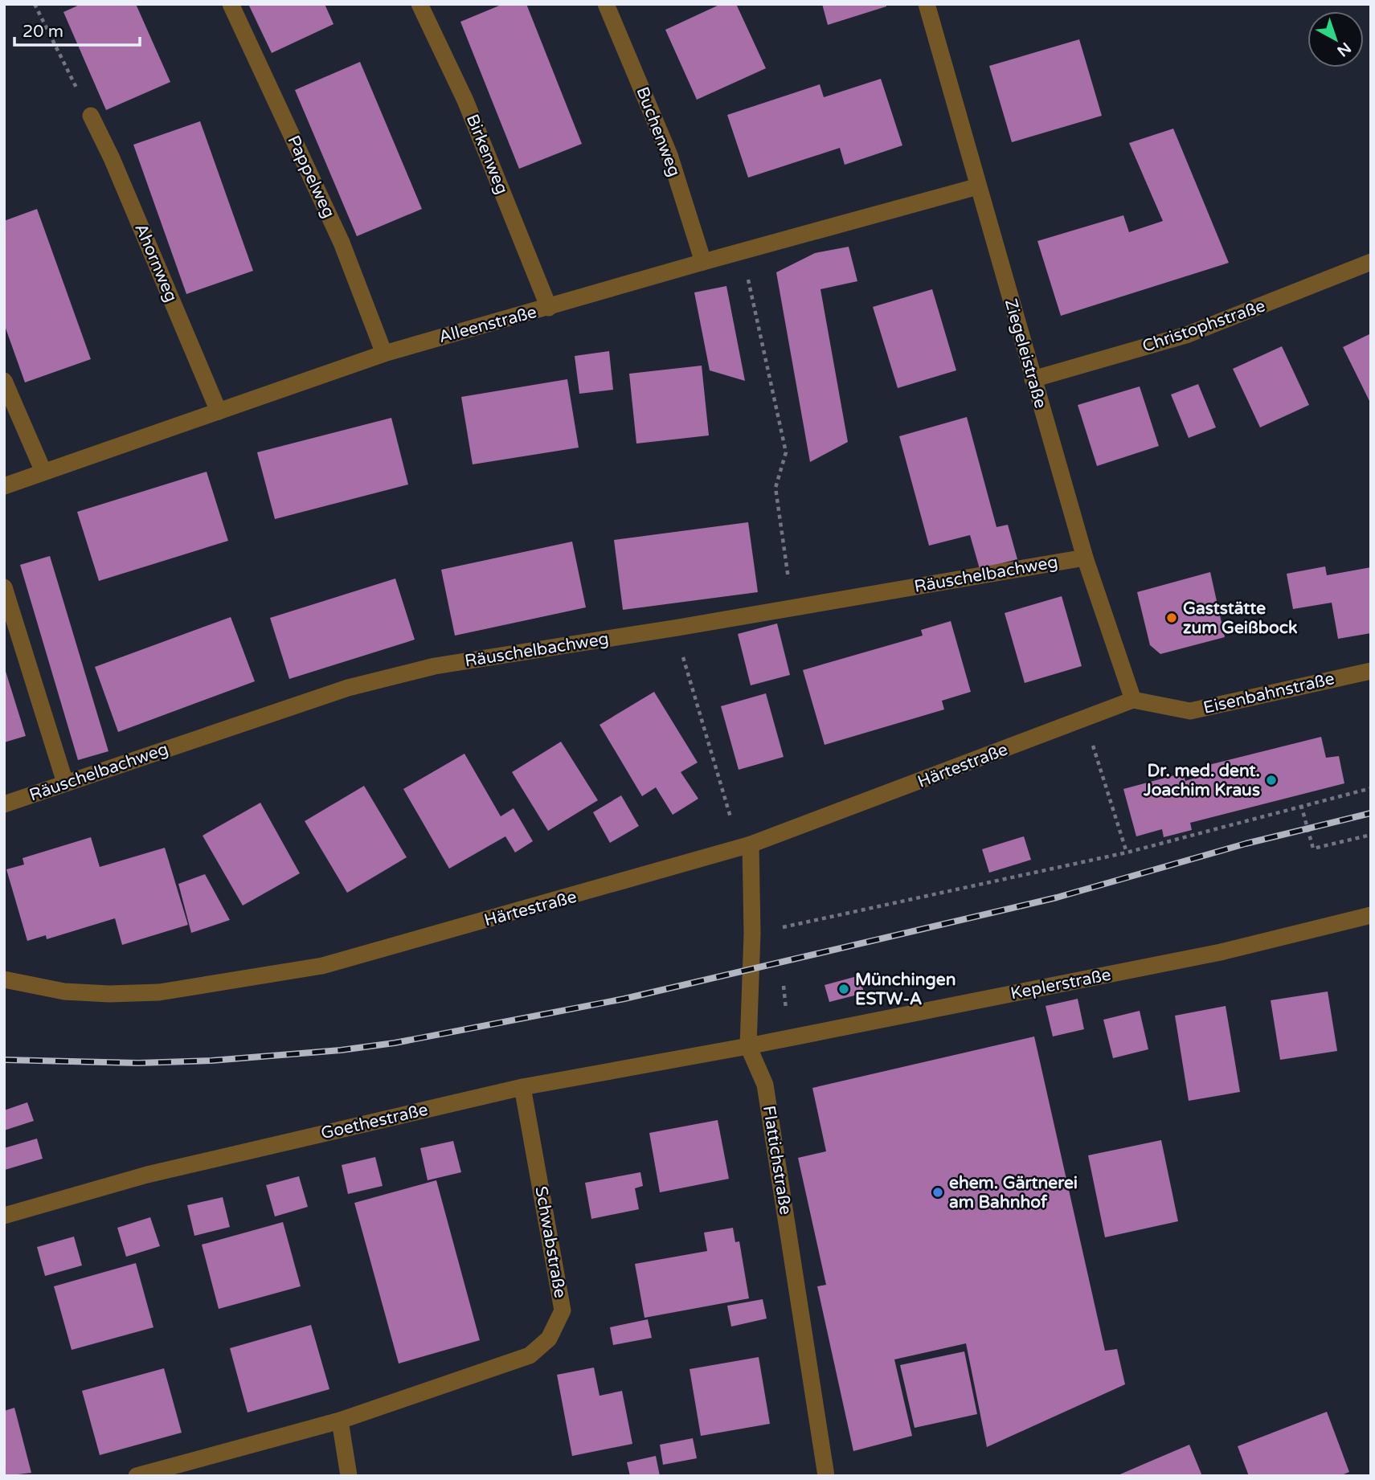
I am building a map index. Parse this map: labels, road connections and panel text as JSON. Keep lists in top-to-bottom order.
{
  "streets": {
    "street": [
      "Buchenweg",
      "Birkenweg",
      "Pappelweg",
      "Ahornweg",
      "Alleenstraße",
      "Christophstraße",
      "Ziegeleistraße",
      "Räuschelbachweg",
      "Eisenbahnstraße",
      "Härtestraße",
      "Keplerstraße",
      "Goethestraße",
      "Flattichstraße",
      "Schwabstraße"
    ]
  },
  "crossings": [
    ["Buchenweg", "Alleenstraße"],
    ["Birkenweg", "Alleenstraße"],
    ["Pappelweg", "Alleenstraße"],
    ["Ahornweg", "Alleenstraße"],
    ["Alleenstraße", "Ziegeleistraße"],
    ["Christophstraße", "Ziegeleistraße"],
    ["Ziegeleistraße", "Räuschelbachweg"],
    ["Ziegeleistraße", "Eisenbahnstraße"],
    ["Härtestraße", "Flattichstraße"],
    ["Keplerstraße", "Goethestraße"],
    ["Keplerstraße", "Flattichstraße"],
    ["Goethestraße", "Flattichstraße"],
    ["Goethestraße", "Schwabstraße"]
  ],
  "places": [
    "Gaststätte zum Geißbock",
    "Dr. med. dent. Joachim Kraus",
    "Münchingen ESTW-A",
    "ehem. Gärtnerei am Bahnhof"
  ],
  "scale_bar": "20 m",
  "north": "bottom right"
}
